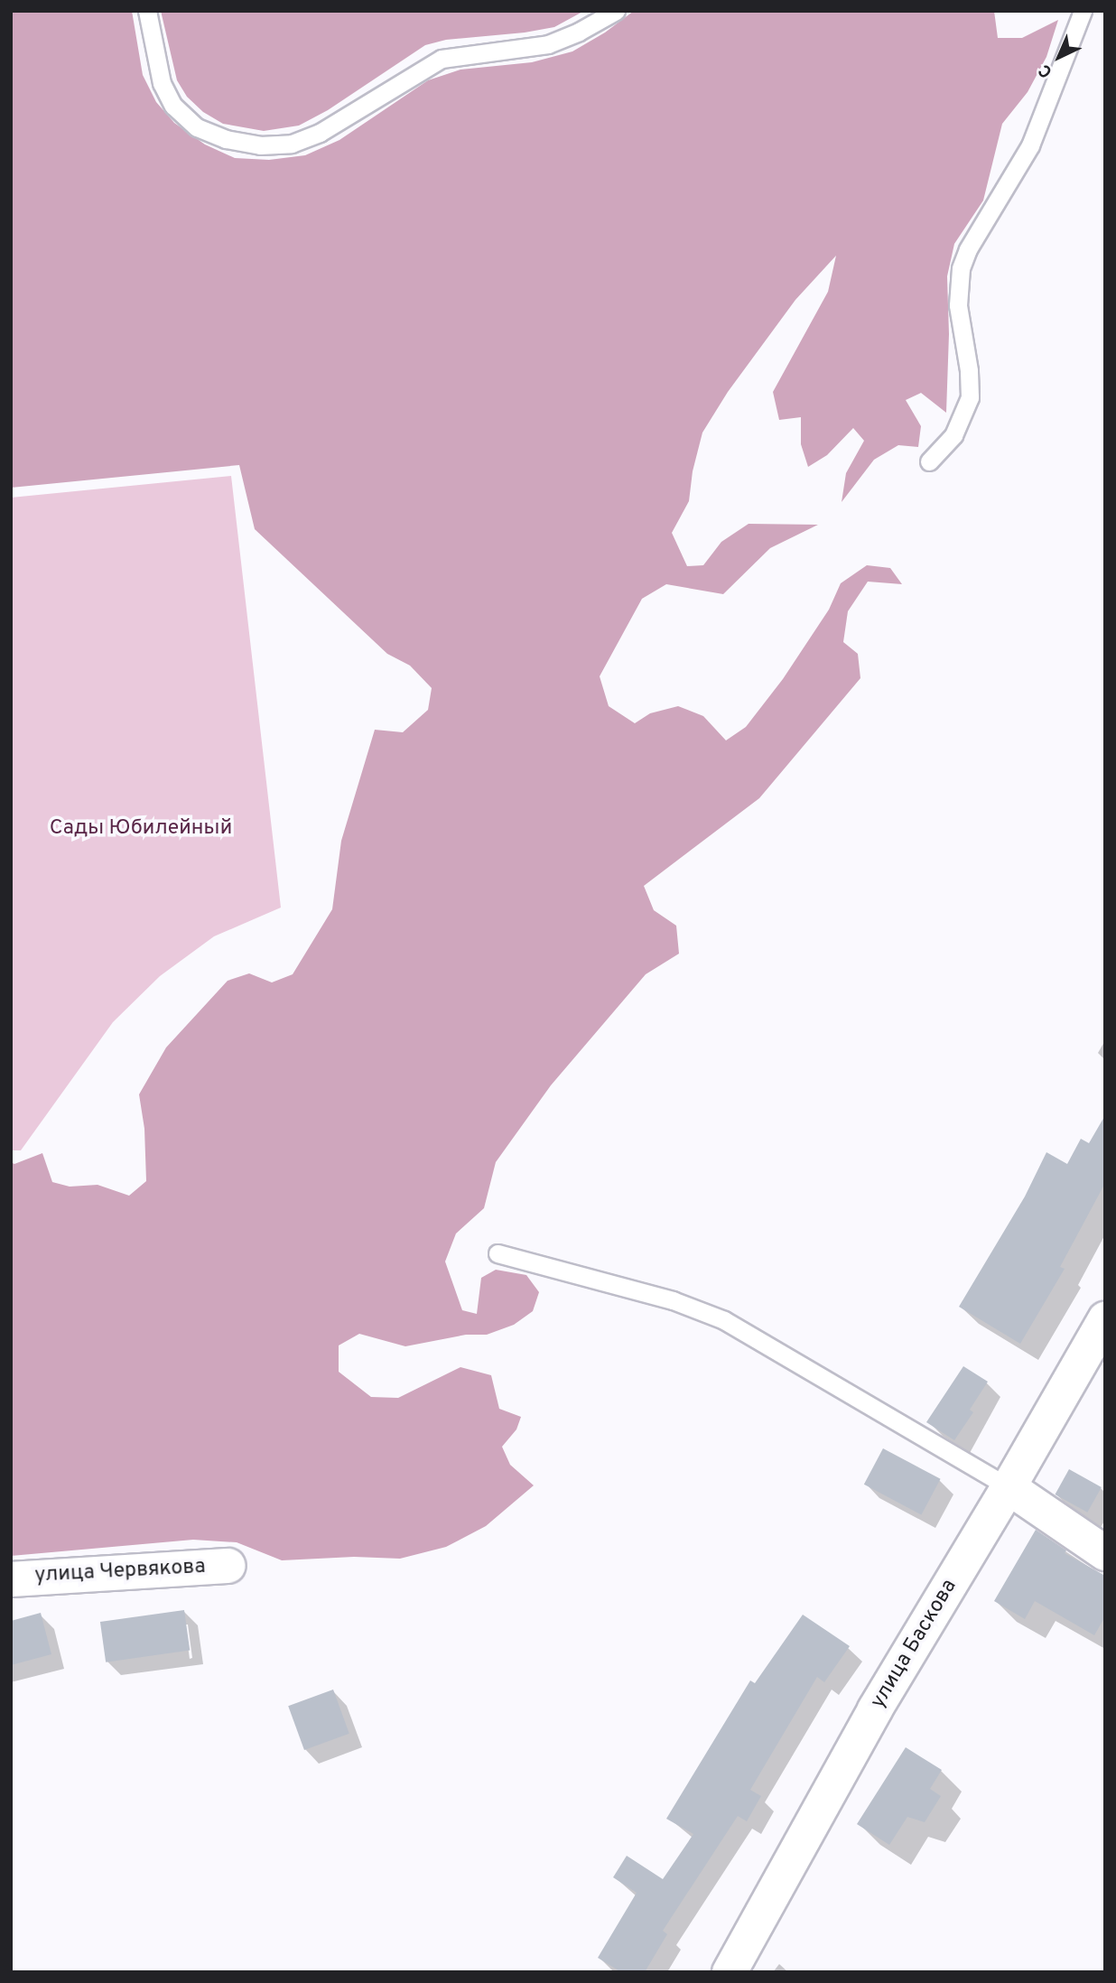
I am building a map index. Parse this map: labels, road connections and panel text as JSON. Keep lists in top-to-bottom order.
{
  "streets": {
    "street": ["улица Червякова", "улица Баскова"]
  },
  "parks": ["Сады Юбилейный"],
  "north": "bottom left"
}
